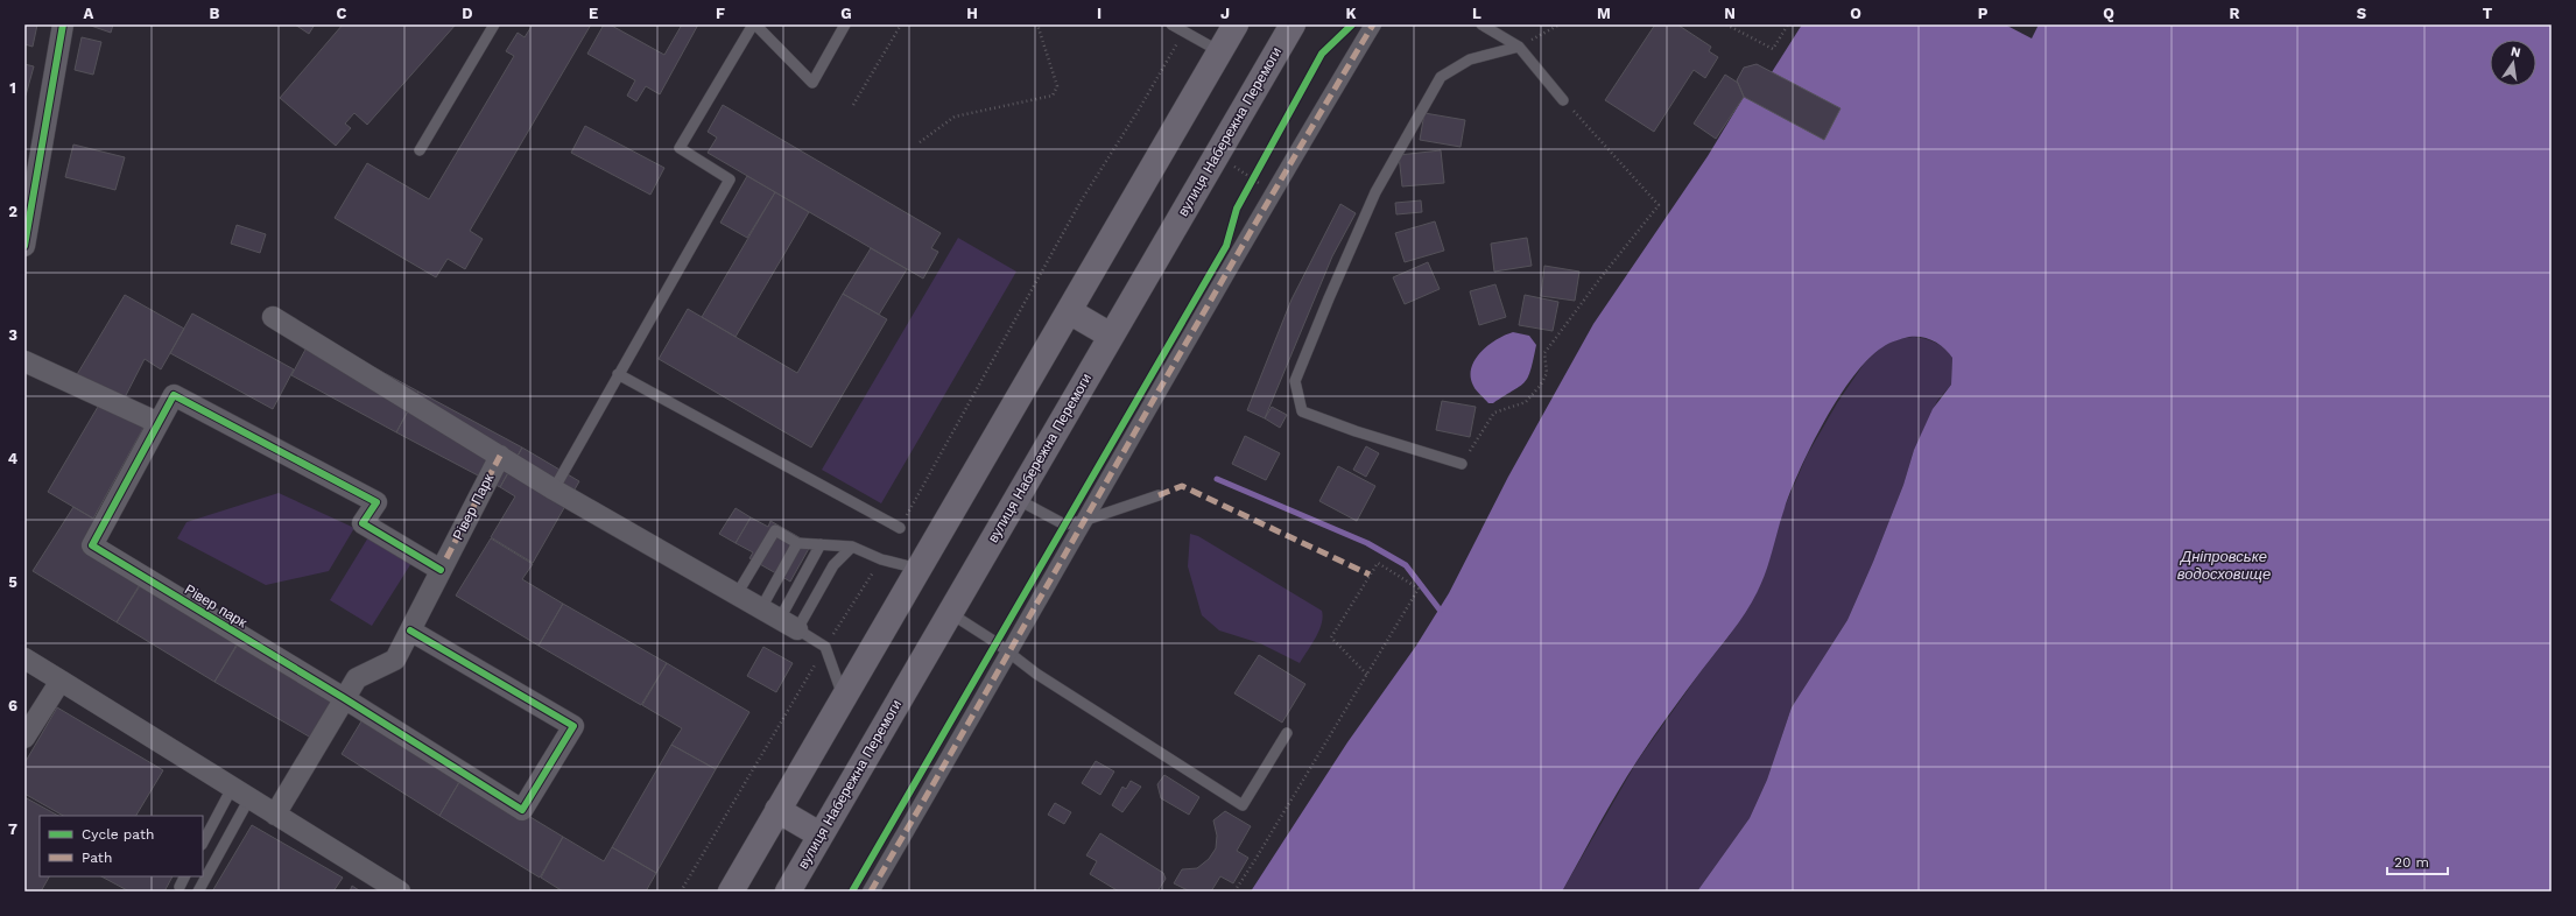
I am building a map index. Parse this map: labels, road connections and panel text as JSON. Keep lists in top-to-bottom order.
{
  "streets": {
    "main road": ["вулиця Набережна Перемоги"],
    "street": ["Рівер Парк", "Рівер парк"]
  },
  "crossings": [
    ["Рівер Парк", "Рівер парк"]
  ],
  "water": ["Дніпровське водосховище"],
  "legend": ["Cycle path", "Path"],
  "scale_bar": "20 m",
  "north": "top",
  "grid": {
    "columns": [
      "A",
      "B",
      "C",
      "D",
      "E",
      "F",
      "G",
      "H",
      "I",
      "J",
      "K",
      "L",
      "M",
      "N",
      "O",
      "P",
      "Q",
      "R",
      "S",
      "T"
    ],
    "rows": [
      "1",
      "2",
      "3",
      "4",
      "5",
      "6",
      "7"
    ]
  }
}
